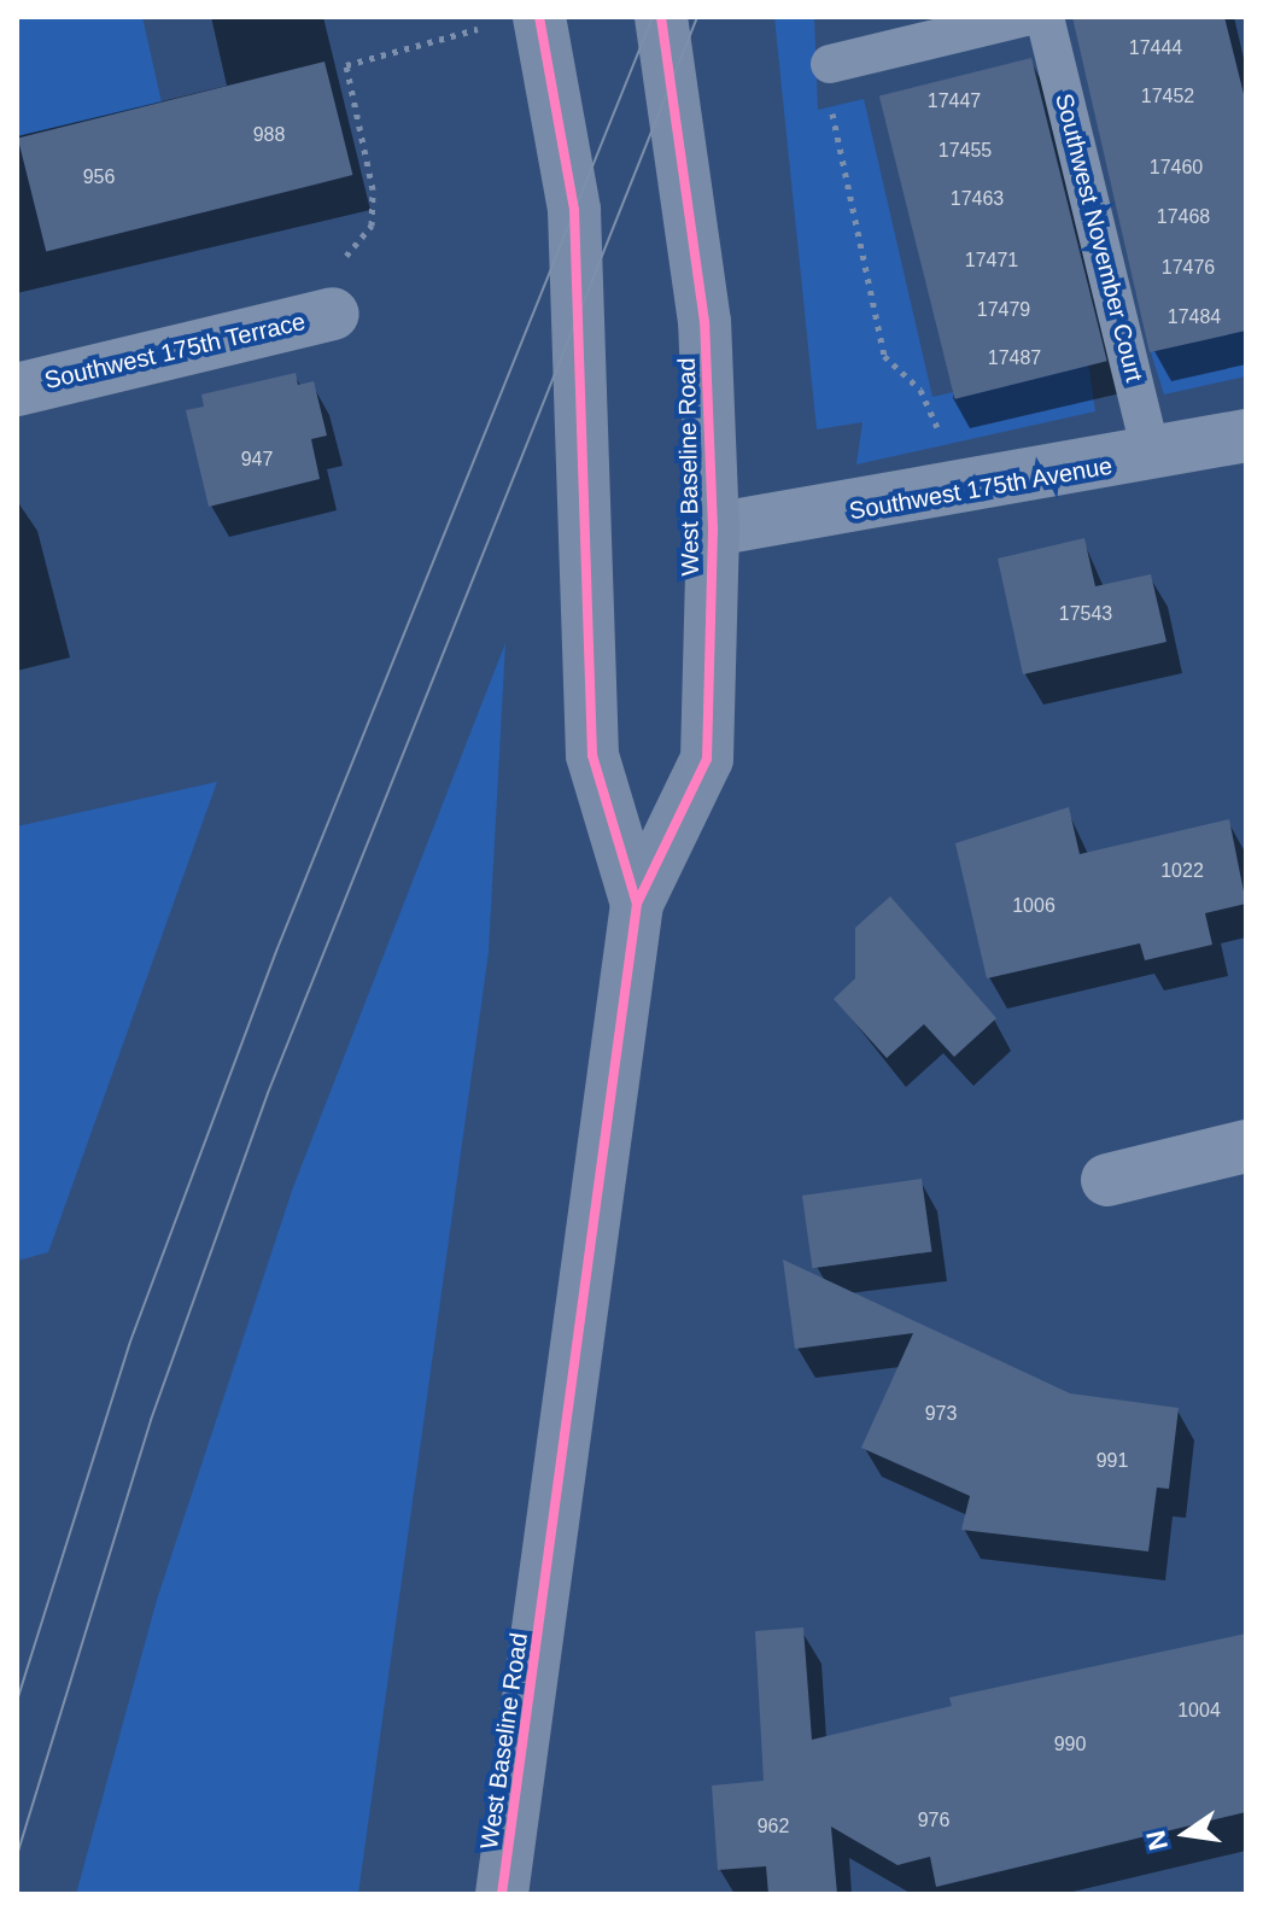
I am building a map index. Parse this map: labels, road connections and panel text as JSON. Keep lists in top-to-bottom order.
{
  "streets": {
    "main road": ["West Baseline Road"],
    "street": ["Southwest 175th Terrace", "Southwest 175th Avenue"],
    "lane": ["Southwest November Court"]
  },
  "crossings": [
    ["Southwest November Court", "Southwest 175th Avenue"],
    ["West Baseline Road", "Southwest 175th Avenue"]
  ],
  "house_numbers": [
    "17444",
    "17452",
    "17447",
    "988",
    "17455",
    "17460",
    "956",
    "17463",
    "17468",
    "17471",
    "17476",
    "17479",
    "17484",
    "17487",
    "947",
    "17543",
    "1022",
    "1006",
    "973",
    "991",
    "1004",
    "990",
    "976",
    "962"
  ],
  "north": "left"
}
